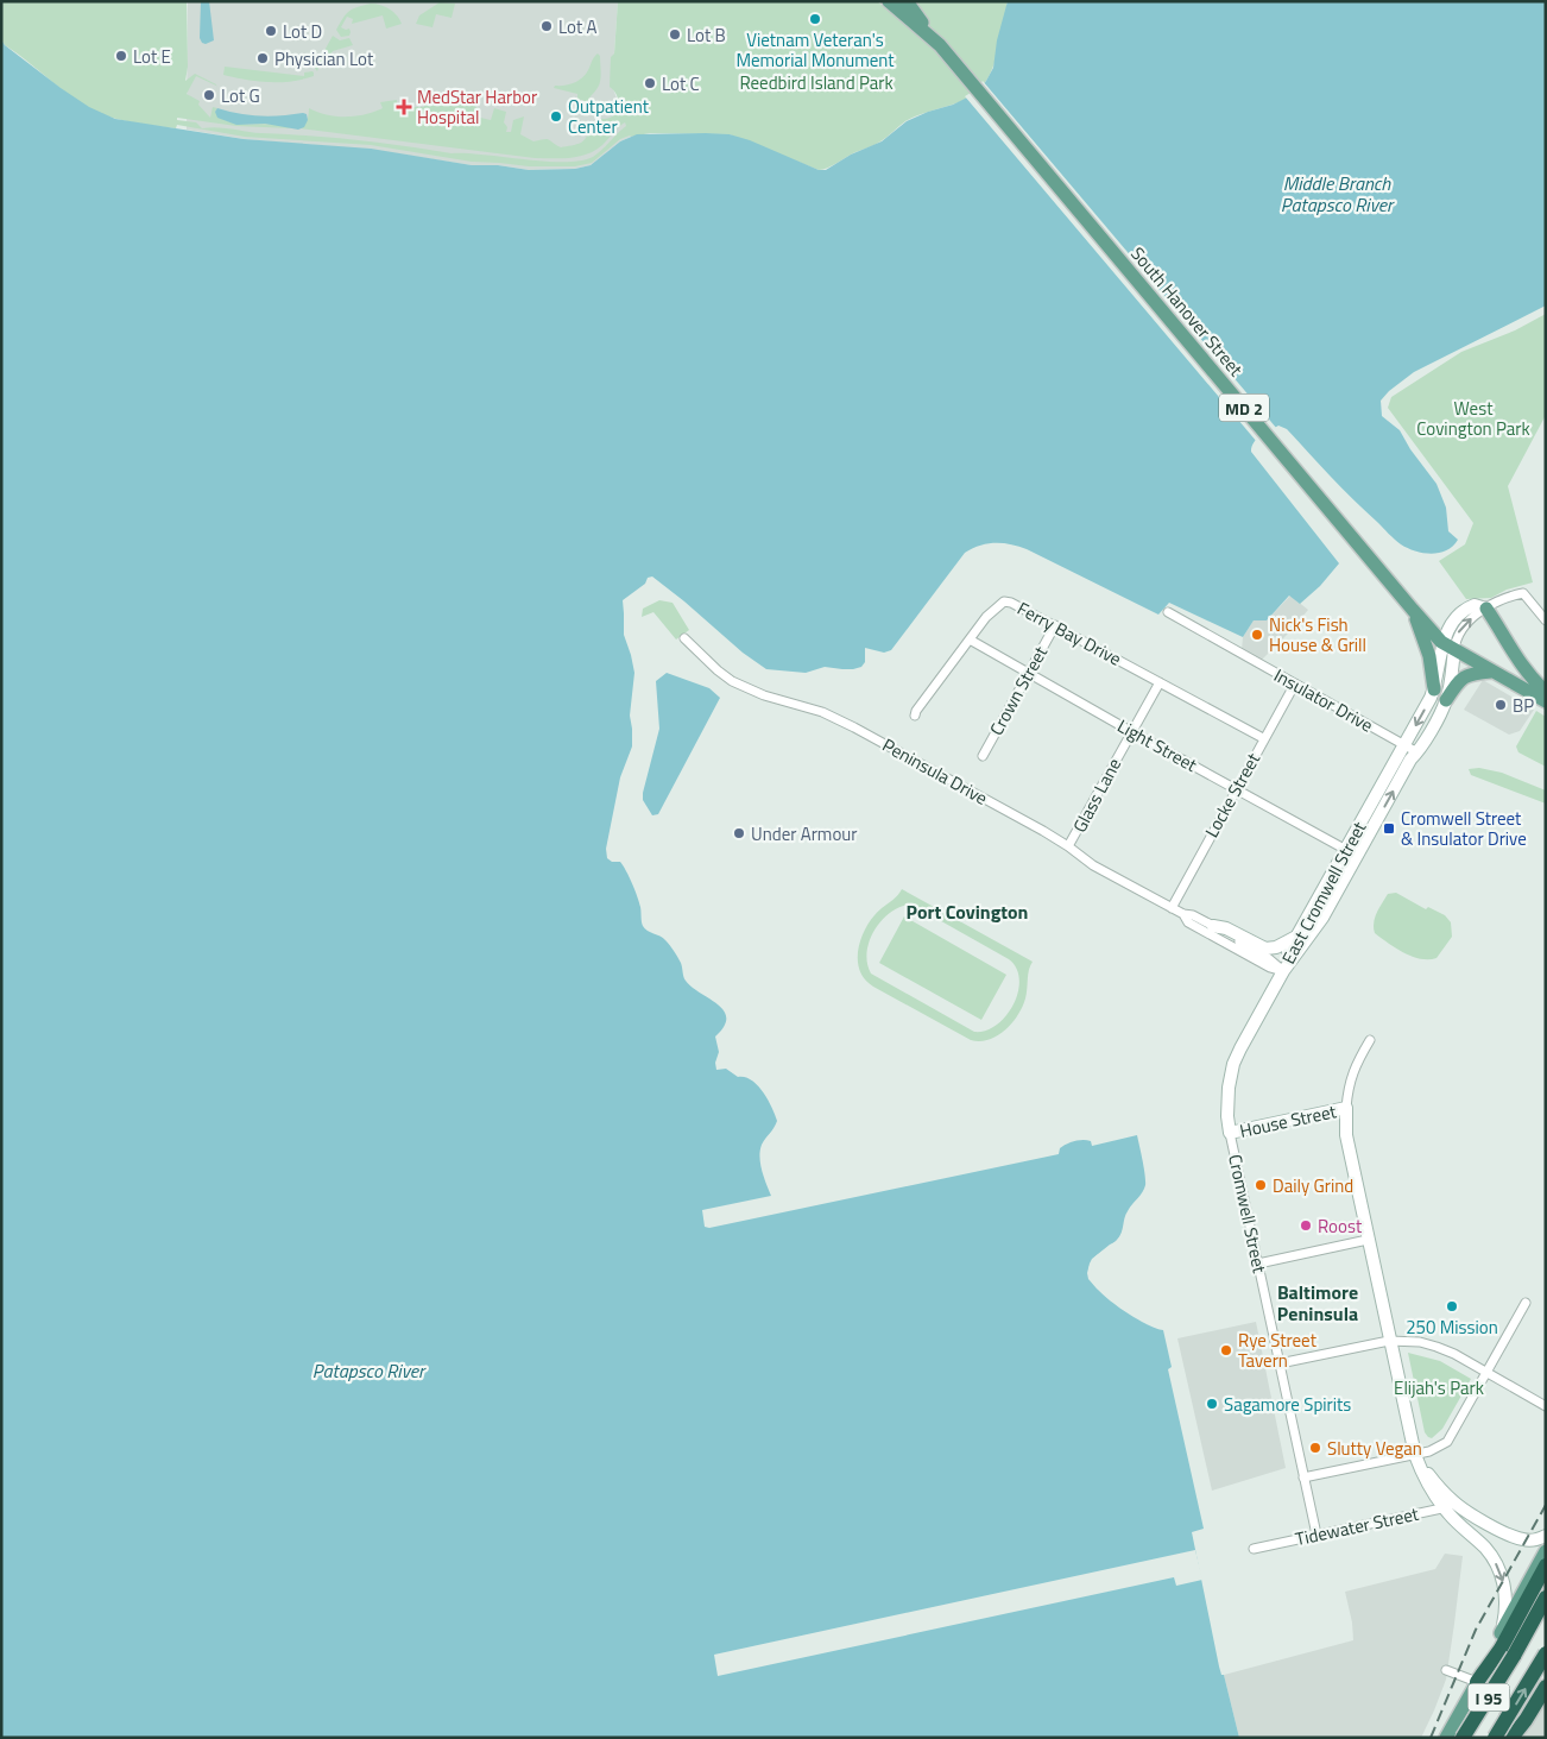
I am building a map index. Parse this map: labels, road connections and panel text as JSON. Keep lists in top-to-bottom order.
{
  "streets": {
    "highway": ["I 95"],
    "main road": ["South Hanover Street", "MD 2"],
    "street": [
      "Ferry Bay Drive",
      "Crown Street",
      "Insulator Drive",
      "Light Street",
      "Peninsula Drive",
      "Glass Lane",
      "Locke Street",
      "East Cromwell Street",
      "House Street",
      "Cromwell Street",
      "Tidewater Street"
    ]
  },
  "crossings": [
    ["South Hanover Street", "MD 2"],
    ["South Hanover Street", "East Cromwell Street"],
    ["Ferry Bay Drive", "Crown Street"],
    ["Ferry Bay Drive", "Light Street"],
    ["Ferry Bay Drive", "Glass Lane"],
    ["Ferry Bay Drive", "Locke Street"],
    ["Crown Street", "Light Street"],
    ["Insulator Drive", "Locke Street"],
    ["Insulator Drive", "East Cromwell Street"],
    ["Light Street", "Glass Lane"],
    ["Light Street", "Locke Street"],
    ["Light Street", "East Cromwell Street"],
    ["Peninsula Drive", "Glass Lane"],
    ["Peninsula Drive", "Locke Street"],
    ["Peninsula Drive", "East Cromwell Street"],
    ["Peninsula Drive", "Cromwell Street"],
    ["East Cromwell Street", "Cromwell Street"],
    ["House Street", "Cromwell Street"],
    ["Cromwell Street", "Tidewater Street"]
  ],
  "districts": ["Port Covington", "Baltimore Peninsula"],
  "water": ["Middle Branch Patapsco River", "Patapsco River"],
  "parks": ["Reedbird Island Park", "West Covington Park", "Elijah's Park"],
  "places": {
    "other": [
      "Vietnam Veteran's Memorial Monument",
      "Lot A",
      "Lot D",
      "Lot B",
      "Lot E",
      "Physician Lot",
      "Lot C",
      "Lot G",
      "Outpatient Center",
      "Nick's Fish House & Grill",
      "BP",
      "Under Armour",
      "Daily Grind",
      "Roost",
      "250 Mission",
      "Rye Street Tavern",
      "Sagamore Spirits",
      "Slutty Vegan"
    ],
    "health": ["MedStar Harbor Hospital"],
    "transit": ["Cromwell Street & Insulator Drive"]
  }
}
